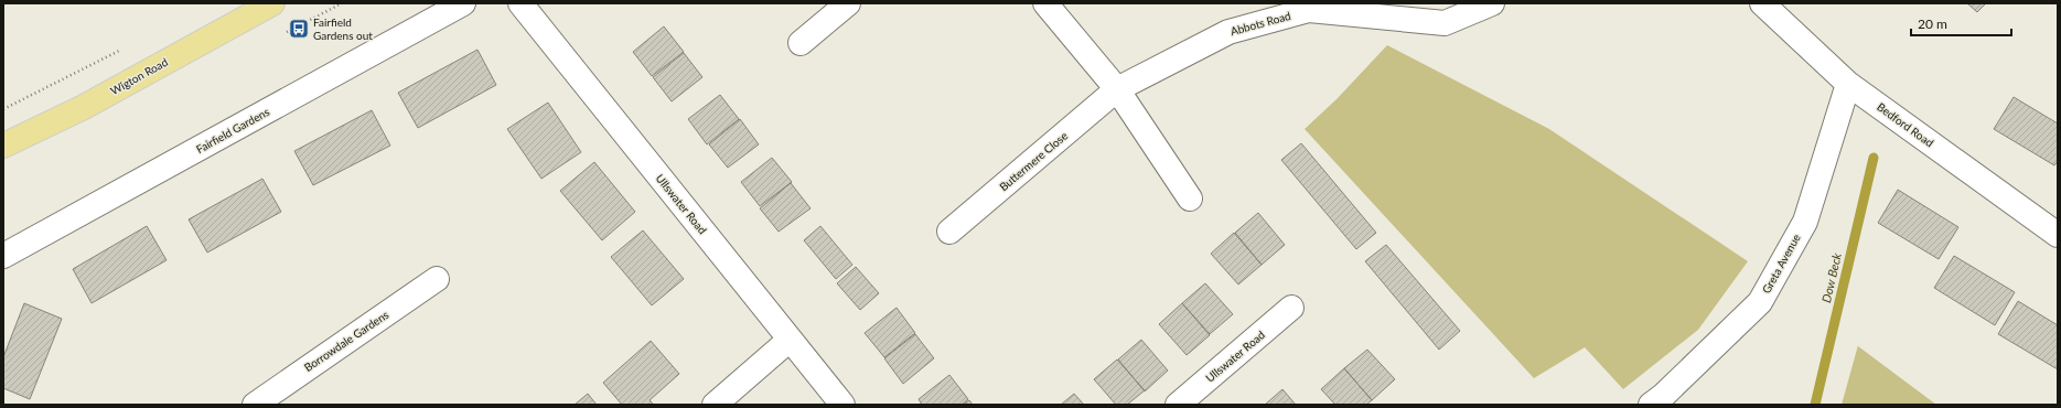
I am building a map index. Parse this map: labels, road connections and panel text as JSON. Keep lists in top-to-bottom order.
{
  "streets": {
    "main road": ["Wigton Road"],
    "street": [
      "Abbots Road",
      "Bedford Road",
      "Fairfield Gardens",
      "Buttermere Close",
      "Ullswater Road",
      "Greta Avenue",
      "Borrowdale Gardens"
    ]
  },
  "crossings": [
    ["Abbots Road", "Buttermere Close"],
    ["Bedford Road", "Greta Avenue"]
  ],
  "water": ["Dow Beck"],
  "places": {
    "bus stop": ["Fairfield Gardens out"]
  },
  "scale_bar": "20 m"
}
